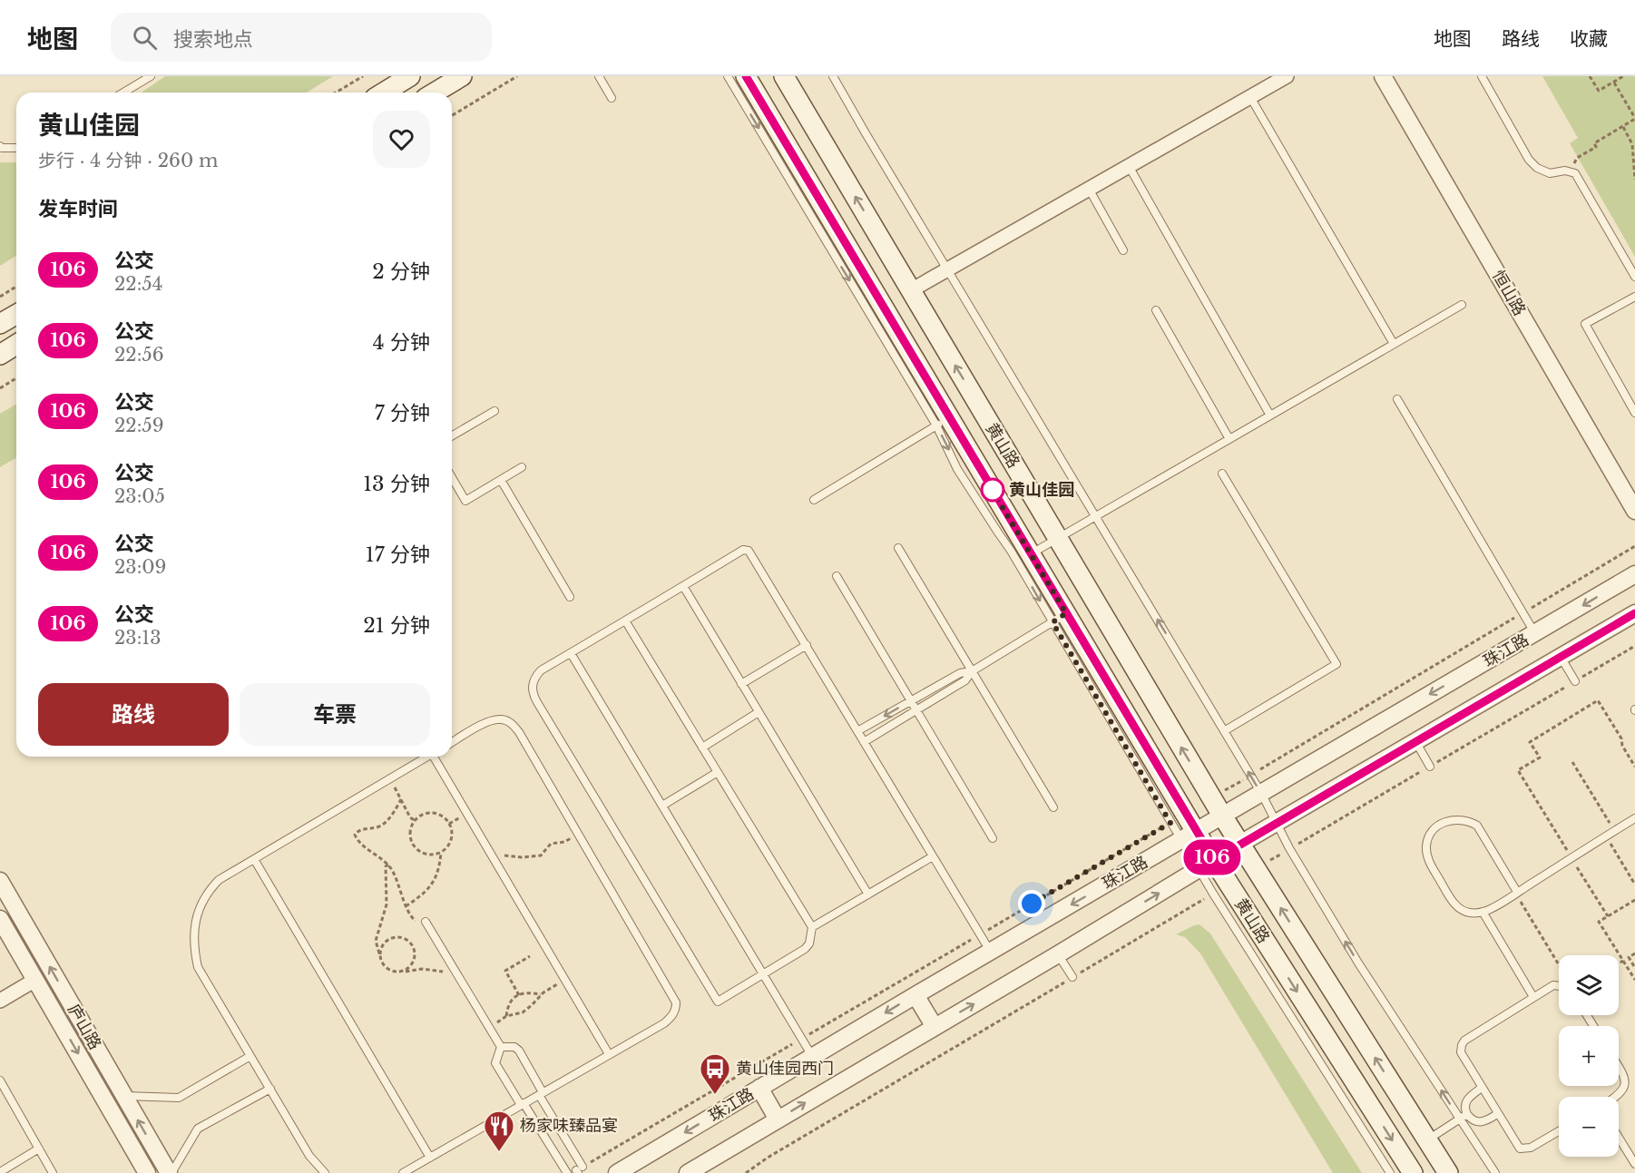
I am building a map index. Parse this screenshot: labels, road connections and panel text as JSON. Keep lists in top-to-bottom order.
{
  "streets": {
    "main road": ["黄山路"],
    "street": ["恒山路", "珠江路", "庐山路"]
  },
  "crossings": [
    ["黄山路", "珠江路"]
  ],
  "places": {
    "other": ["黄山佳园"],
    "bus stop": ["黄山佳园西门"],
    "restaurant": ["杨家味臻品宴"]
  },
  "lines": ["bus line 106"],
  "page": {
    "header": "地图",
    "search": "搜索地点",
    "nav": ["地图", "路线", "收藏"],
    "on_map": "106",
    "heading": [
      ["黄山佳园", "步行 · 4 分钟 · 260 m"],
      "发车时间"
    ],
    "list": [
      {
        "mark": "106",
        "name": "公交",
        "note": "22:54",
        "value": "2 分钟"
      },
      {
        "mark": "106",
        "name": "公交",
        "note": "22:56",
        "value": "4 分钟"
      },
      {
        "mark": "106",
        "name": "公交",
        "note": "22:59",
        "value": "7 分钟"
      },
      {
        "mark": "106",
        "name": "公交",
        "note": "23:05",
        "value": "13 分钟"
      },
      {
        "mark": "106",
        "name": "公交",
        "note": "23:09",
        "value": "17 分钟"
      },
      {
        "mark": "106",
        "name": "公交",
        "note": "23:13",
        "value": "21 分钟"
      }
    ],
    "buttons": ["路线", "车票"],
    "map_buttons": ["+", "−"]
  }
}
